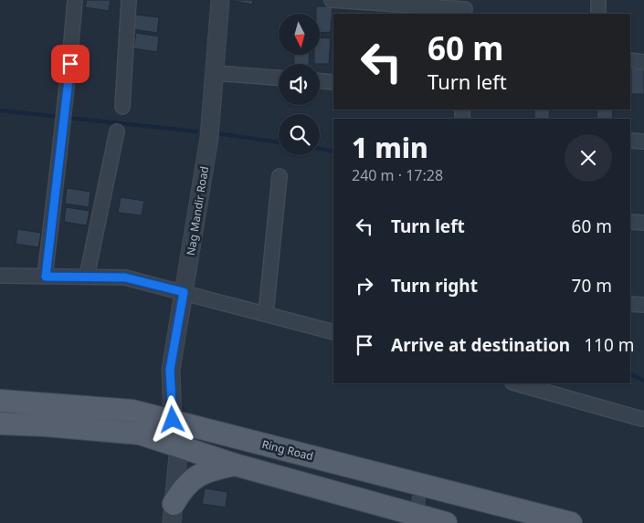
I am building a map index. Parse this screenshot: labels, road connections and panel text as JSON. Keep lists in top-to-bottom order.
{
  "streets": {
    "main road": ["Ring Road"],
    "street": ["Nag Mandir Road"]
  },
  "crossings": [
    ["Nag Mandir Road", "Ring Road"]
  ],
  "north": "bottom",
  "page": {
    "turn": ["60 m", "Turn left"],
    "heading": ["1 min", "240 m · 17:28"],
    "list": [
      {
        "name": "Turn left",
        "value": "60 m"
      },
      {
        "name": "Turn right",
        "value": "70 m"
      },
      {
        "name": "Arrive at destination",
        "value": "110 m"
      }
    ]
  }
}
